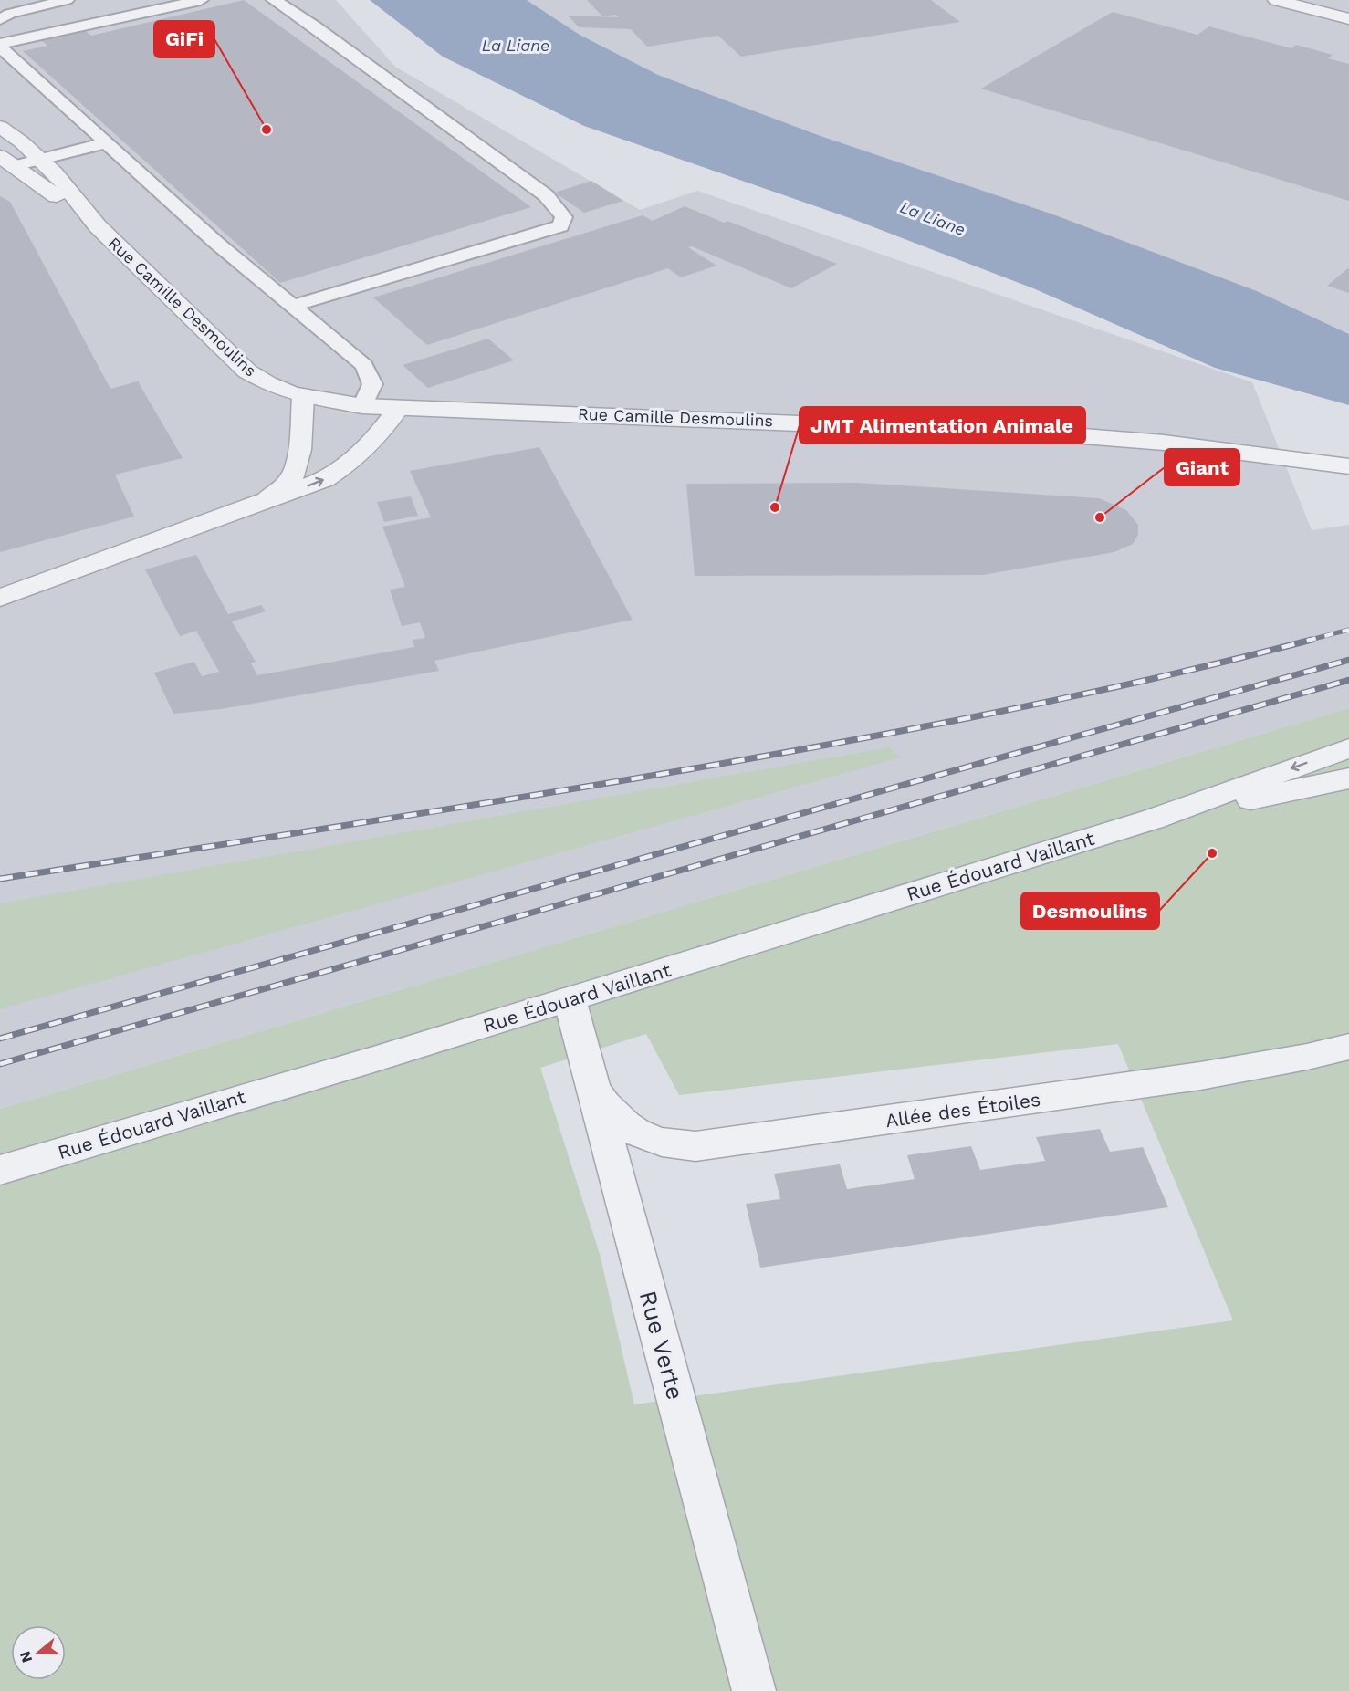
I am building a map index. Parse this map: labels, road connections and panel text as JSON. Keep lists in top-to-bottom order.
{
  "streets": {
    "street": [
      "Rue Camille Desmoulins",
      "Rue Édouard Vaillant",
      "Allée des Étoiles",
      "Rue Verte"
    ]
  },
  "crossings": [
    ["Rue Édouard Vaillant", "Rue Verte"],
    ["Allée des Étoiles", "Rue Verte"]
  ],
  "water": ["La Liane"],
  "places": [
    "GiFi",
    "JMT Alimentation Animale",
    "Giant",
    "Desmoulins"
  ],
  "north": "left"
}
